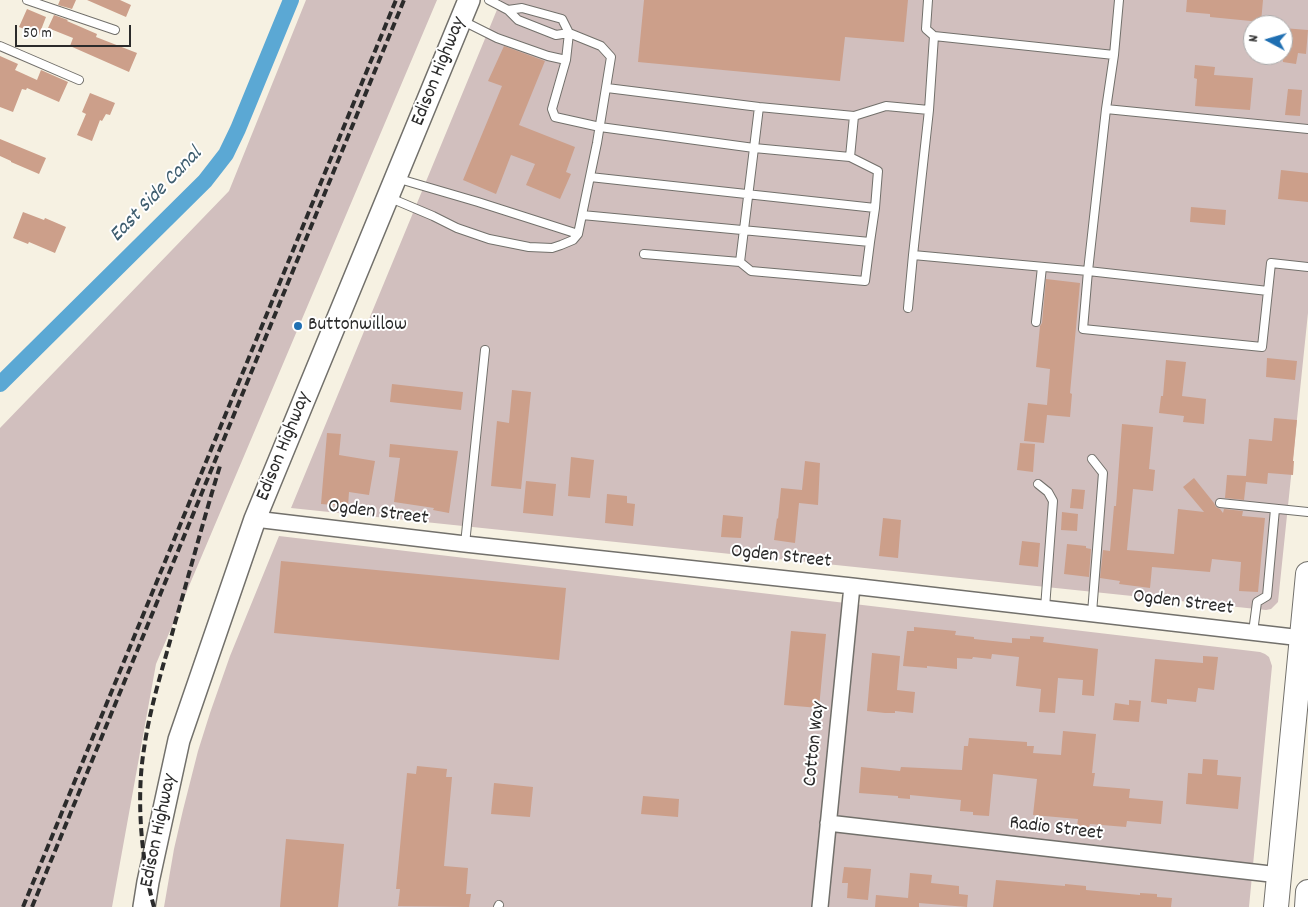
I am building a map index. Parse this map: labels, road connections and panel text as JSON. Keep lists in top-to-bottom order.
{
  "streets": {
    "main road": ["Edison Highway"],
    "street": ["Ogden Street", "Cotton Way", "Radio Street"]
  },
  "crossings": [
    ["Edison Highway", "Ogden Street"],
    ["Ogden Street", "Cotton Way"],
    ["Cotton Way", "Radio Street"]
  ],
  "water": ["East Side Canal"],
  "places": ["Buttonwillow"],
  "scale_bar": "50 m",
  "north": "left"
}
